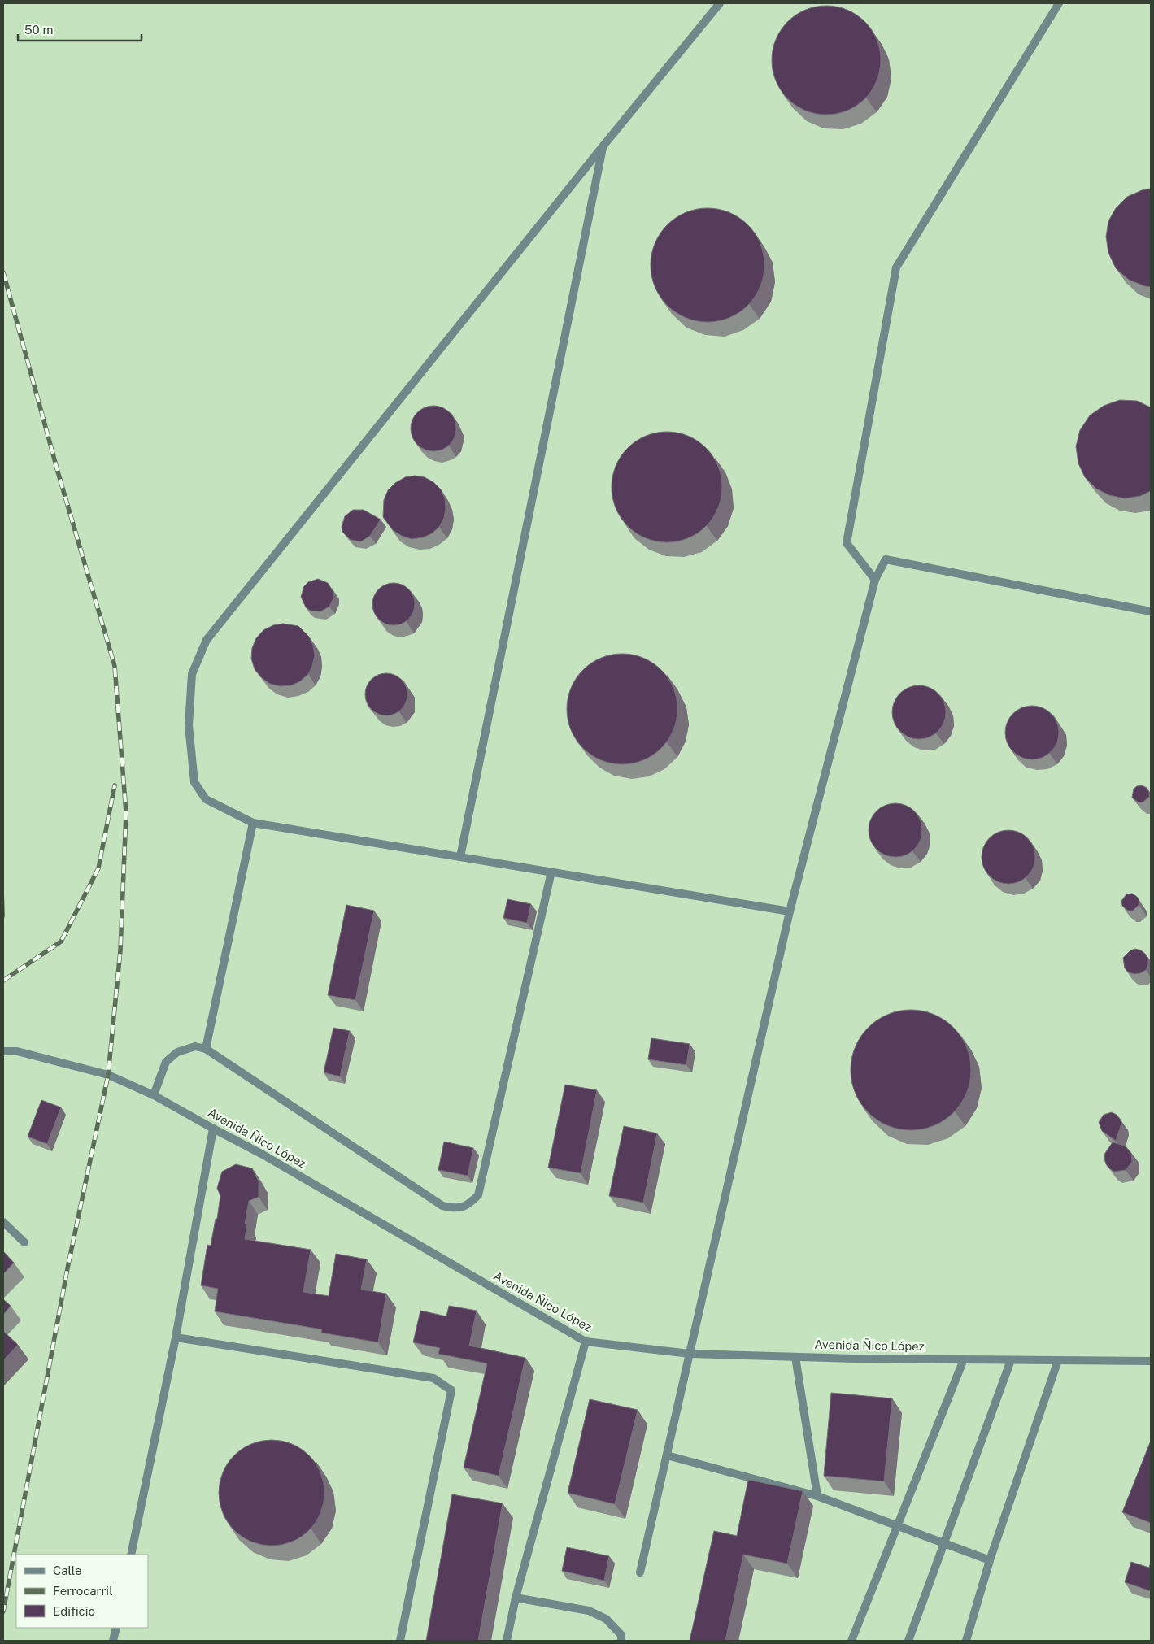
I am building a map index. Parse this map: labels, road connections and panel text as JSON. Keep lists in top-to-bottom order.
{
  "streets": {
    "street": ["Avenida Ñico López"]
  },
  "legend": ["Calle", "Ferrocarril", "Edificio"],
  "scale_bar": "50 m"
}
